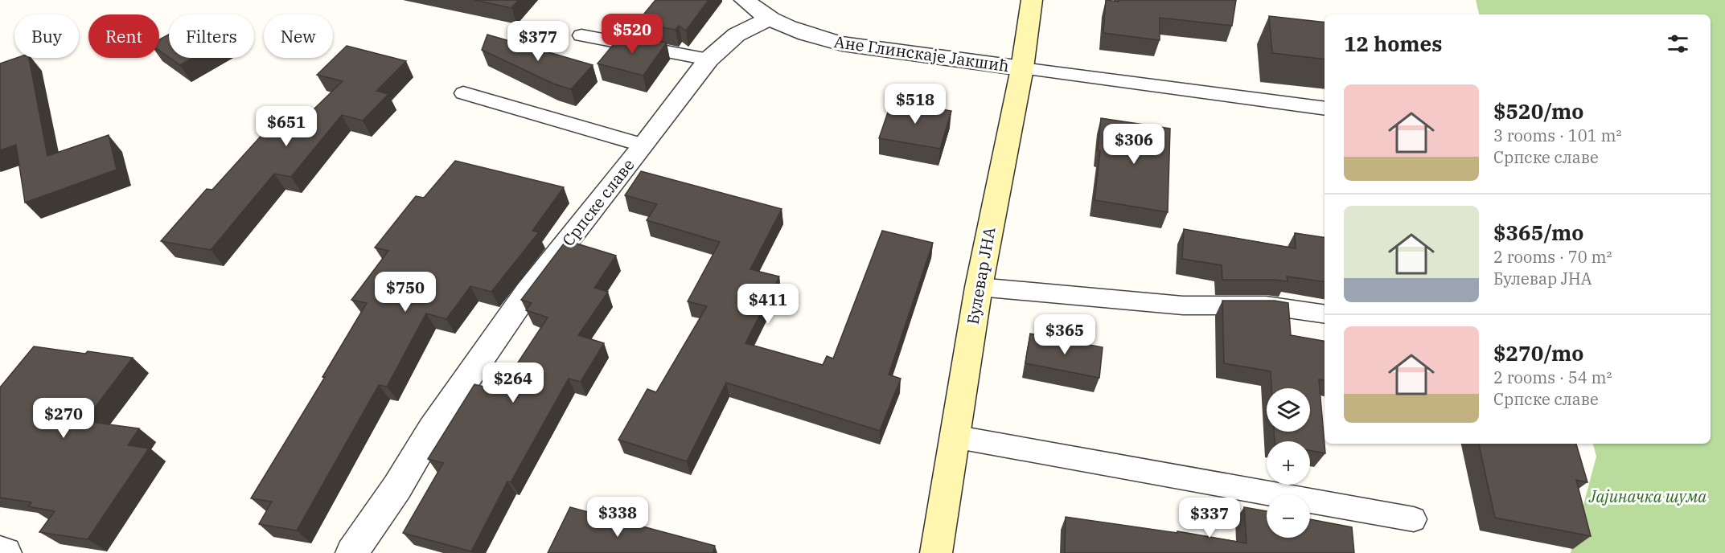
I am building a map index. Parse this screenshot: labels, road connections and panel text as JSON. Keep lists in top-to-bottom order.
{
  "streets": {
    "main road": ["Булевар ЈНА"],
    "street": ["Ане Глинскаје Јакшић", "Српске славе"]
  },
  "crossings": [
    ["Ане Глинскаје Јакшић", "Српске славе"],
    ["Ане Глинскаје Јакшић", "Булевар ЈНА"]
  ],
  "parks": ["Јајиначка шума"],
  "page": {
    "price": [
      "$520",
      "$377",
      "$518",
      "$651",
      "$306",
      "$750",
      "$411",
      "$365",
      "$264",
      "$270",
      "$338",
      "$337"
    ],
    "chip": [
      "Buy",
      "Rent",
      "Filters",
      "New"
    ],
    "heading": "12 homes",
    "list": [
      {
        "name": "$520/mo",
        "note": "3 rooms · 101 m² · Српске славе"
      },
      {
        "name": "$365/mo",
        "note": "2 rooms · 70 m² · Булевар ЈНА"
      },
      {
        "name": "$270/mo",
        "note": "2 rooms · 54 m² · Српске славе"
      }
    ],
    "map_buttons": ["+", "−"]
  }
}
